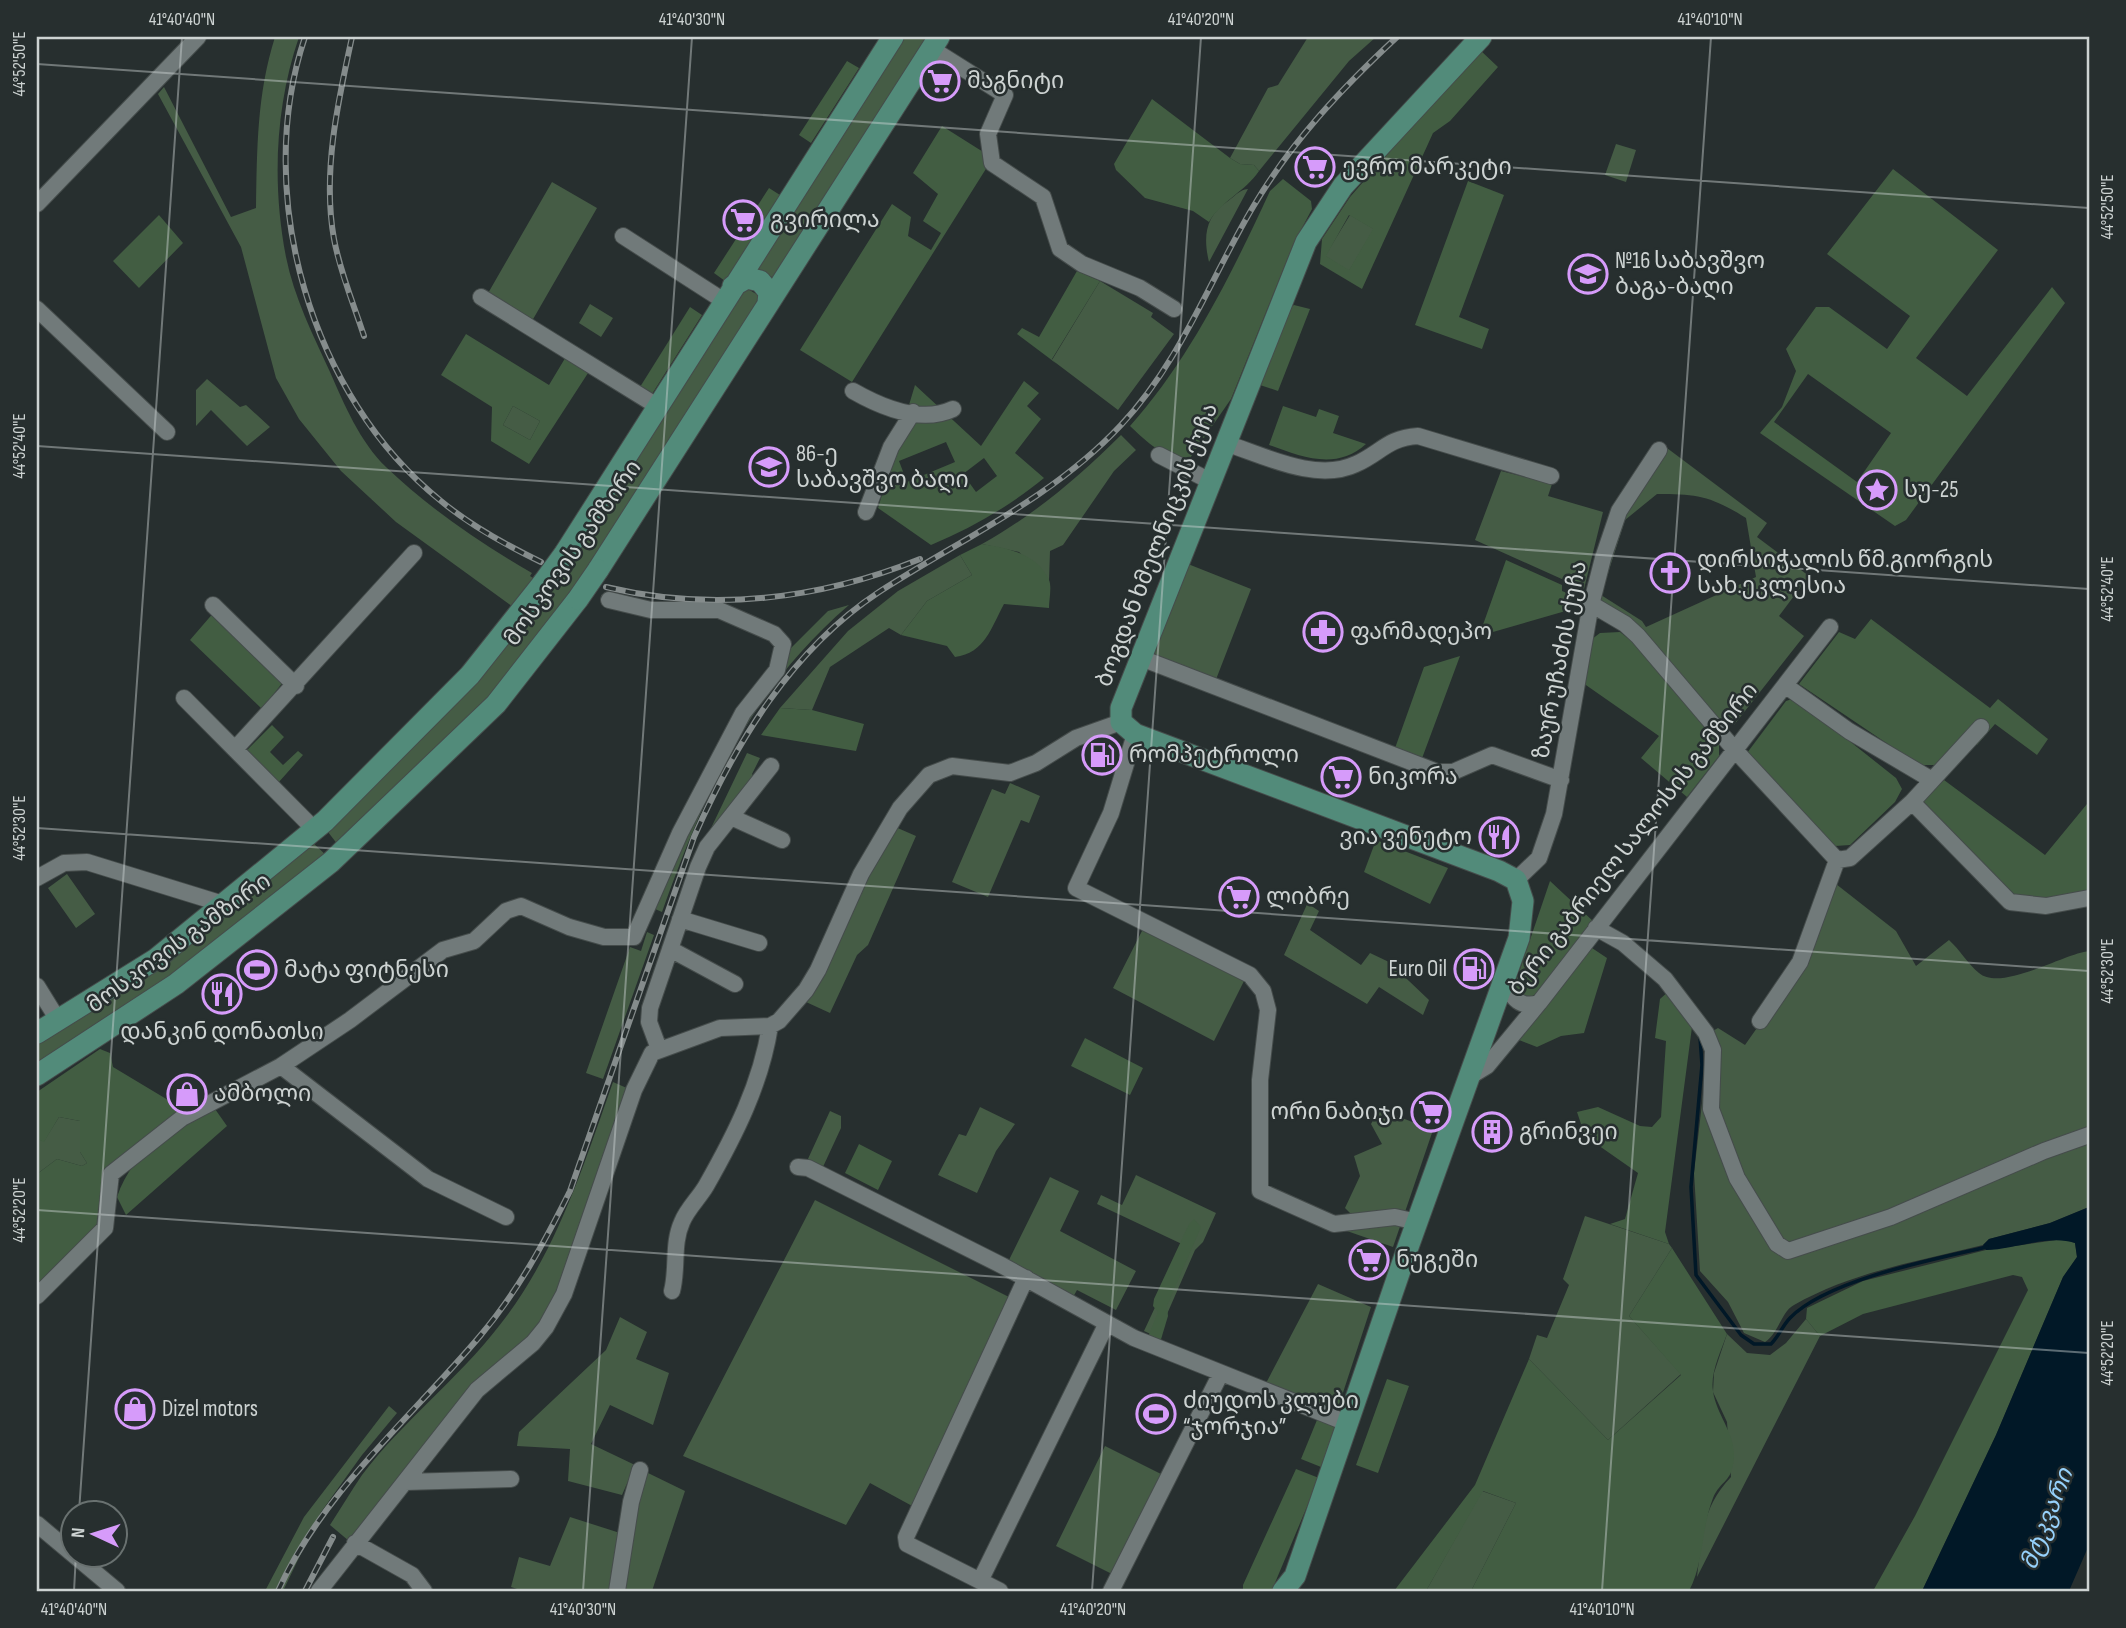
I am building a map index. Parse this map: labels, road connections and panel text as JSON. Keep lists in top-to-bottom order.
{
  "streets": {
    "main road": ["ბოგდან ხმელნიცკის ქუჩა", "მოსკოვის გამზირი", "ბერი გაბრიელ სალოსის გამზირი"],
    "street": ["ზაურ უჩაძის ქუჩა"]
  },
  "crossings": [
    ["ზაურ უჩაძის ქუჩა", "ბერი გაბრიელ სალოსის გამზირი"]
  ],
  "water": ["მტკვარი"],
  "places": {
    "supermarket": [
      "მაგნიტი",
      "ევრო მარკეტი",
      "გვირილა",
      "ნიკორა",
      "ლიბრე",
      "ორი ნაბიჯი",
      "ნუგეში"
    ],
    "school or university": ["№16 საბავშვო ბაგა-ბაღი", "86-ე საბავშვო ბაღი"],
    "place": ["სუ-25"],
    "church": ["დირსიჭალის წმ.გიორგის სახ.ეკლესია"],
    "pharmacy": ["ფარმადეპო"],
    "fuel station": ["რომპეტროლი", "Euro Oil"],
    "restaurant": ["ვია ვენეტო", "დანკინ დონათსი"],
    "sports": ["მატა ფიტნესი", "ძიუდოს კლუბი “ჯორჯია”"],
    "shop": ["ამბოლი", "Dizel motors"],
    "building": ["გრინვეი"]
  },
  "north": "left",
  "coordinates": [
    "41°40'40\"N",
    "41°40'30\"N",
    "41°40'20\"N",
    "41°40'10\"N",
    "44°52'50\"E",
    "44°52'40\"E",
    "44°52'30\"E",
    "44°52'20\"E"
  ]
}
